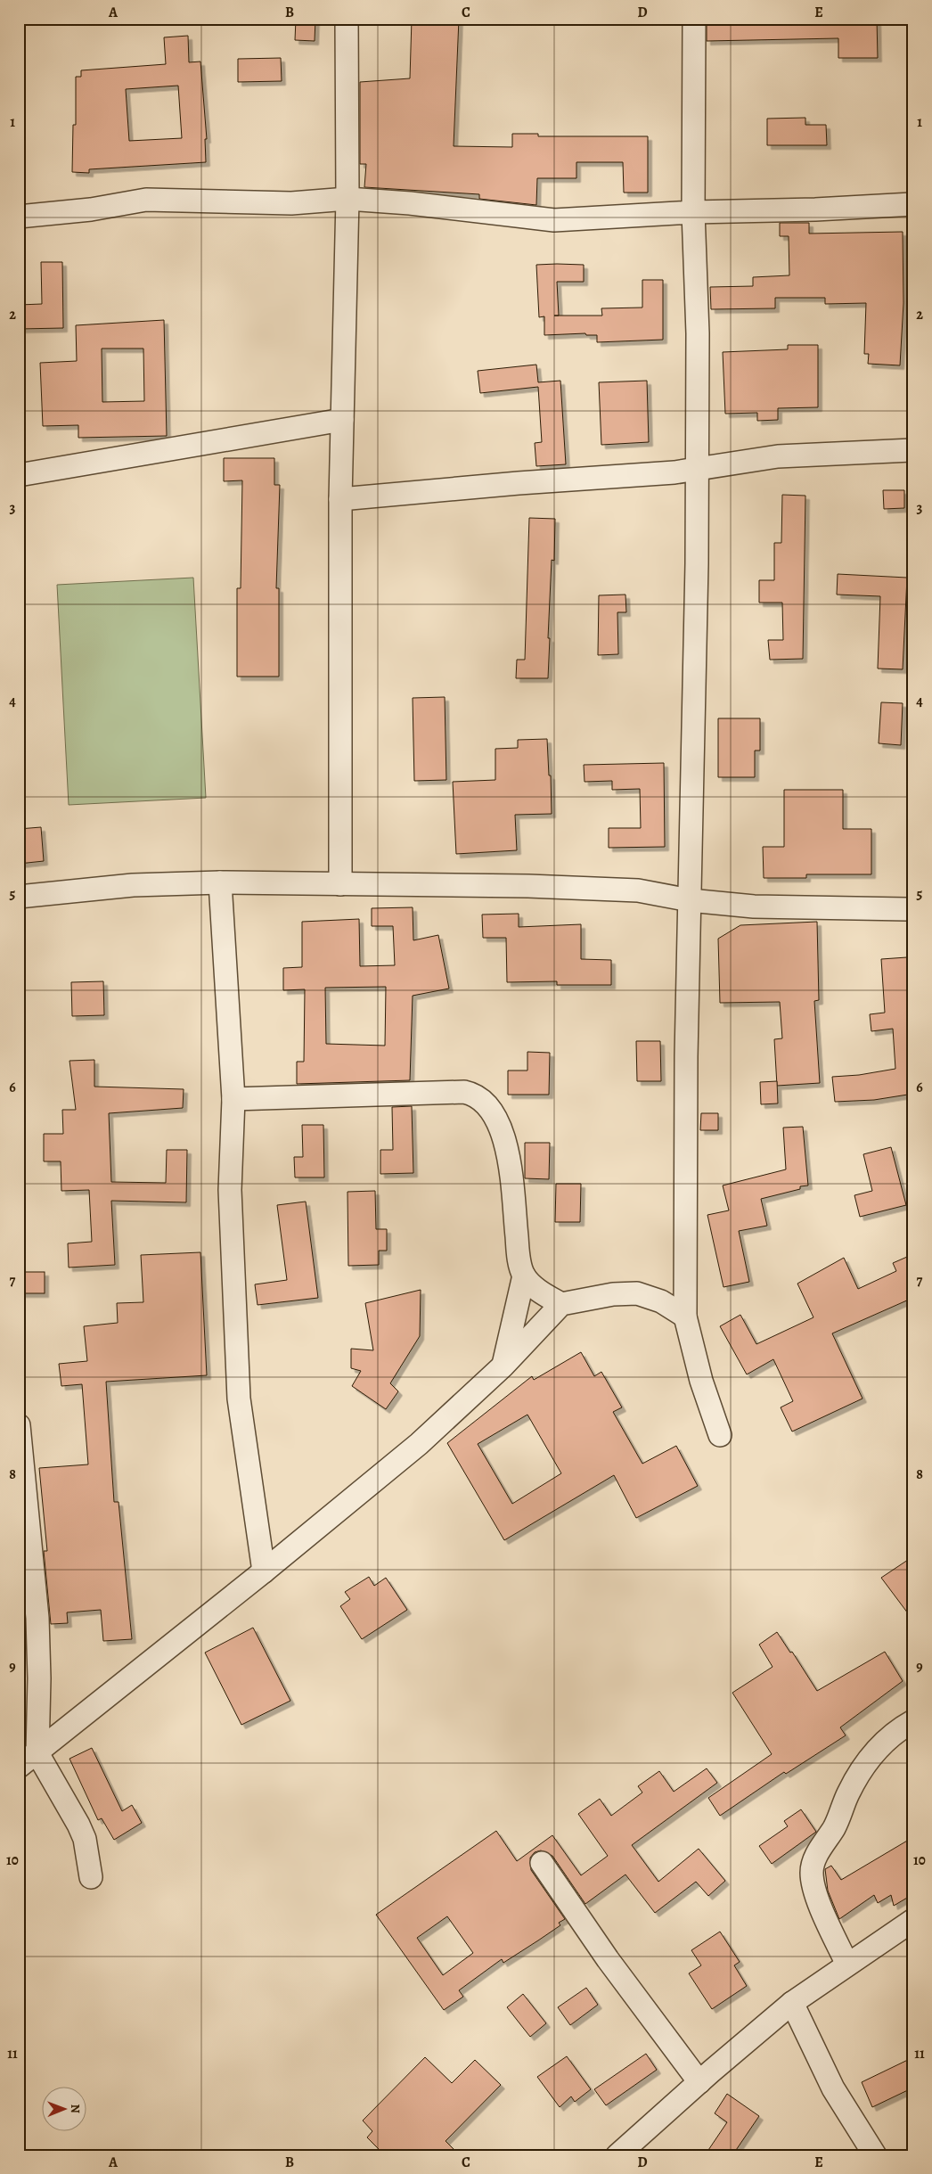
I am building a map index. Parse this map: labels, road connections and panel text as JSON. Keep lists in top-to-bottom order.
{
  "north": "right",
  "grid": {
    "columns": [
      "A",
      "B",
      "C",
      "D",
      "E"
    ],
    "rows": [
      "1",
      "2",
      "3",
      "4",
      "5",
      "6",
      "7",
      "8",
      "9",
      "10",
      "11"
    ]
  }
}
